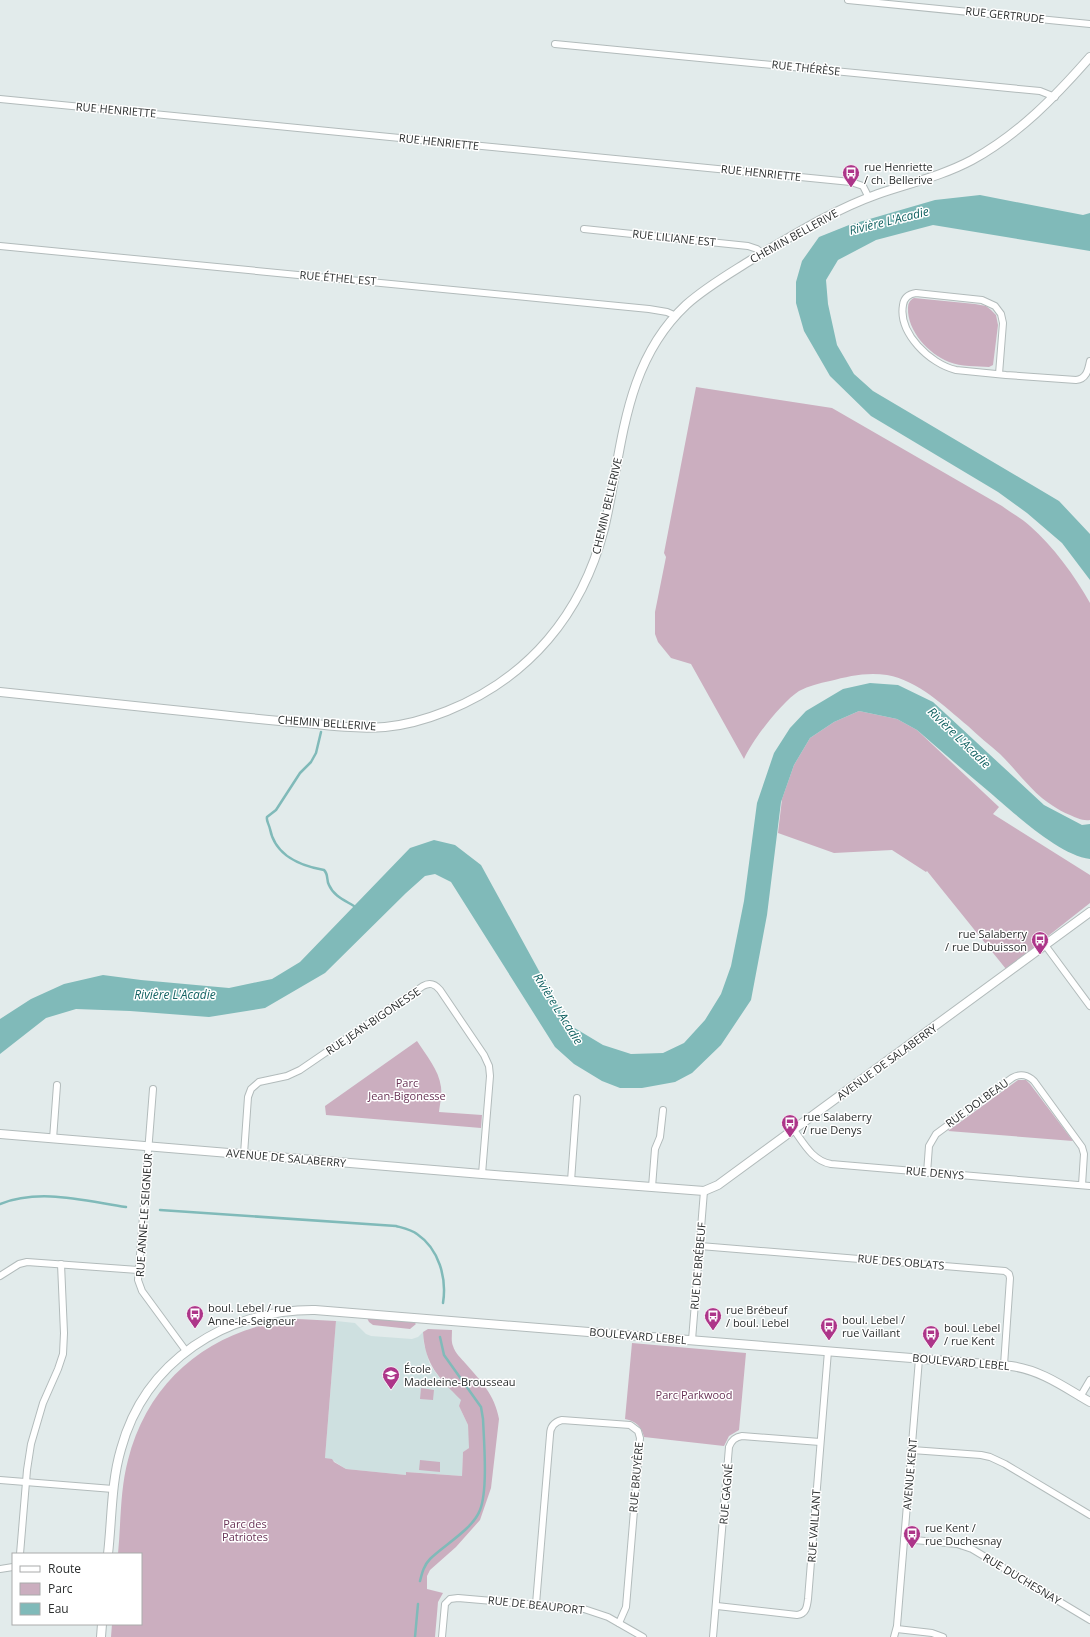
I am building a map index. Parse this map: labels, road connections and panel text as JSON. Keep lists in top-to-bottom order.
{
  "streets": {
    "street": [
      "RUE GERTRUDE",
      "RUE THÉRÈSE",
      "RUE HENRIETTE",
      "CHEMIN BELLERIVE",
      "RUE LILIANE EST",
      "RUE ÉTHEL EST",
      "RUE JEAN-BIGONESSE",
      "AVENUE DE SALABERRY",
      "RUE DOLBEAU",
      "RUE DENYS",
      "RUE ANNE-LE SEIGNEUR",
      "RUE DES OBLATS",
      "RUE DE BRÉBEUF",
      "BOULEVARD LEBEL",
      "AVENUE KENT",
      "RUE BRUYÈRE",
      "RUE GAGNÉ",
      "RUE VAILLANT",
      "RUE DUCHESNAY",
      "RUE DE BEAUPORT"
    ]
  },
  "crossings": [
    ["RUE THÉRÈSE", "CHEMIN BELLERIVE"],
    ["RUE HENRIETTE", "CHEMIN BELLERIVE"],
    ["CHEMIN BELLERIVE", "RUE LILIANE EST"],
    ["CHEMIN BELLERIVE", "RUE ÉTHEL EST"],
    ["RUE JEAN-BIGONESSE", "AVENUE DE SALABERRY"],
    ["AVENUE DE SALABERRY", "RUE DENYS"],
    ["AVENUE DE SALABERRY", "RUE ANNE-LE SEIGNEUR"],
    ["AVENUE DE SALABERRY", "RUE DE BRÉBEUF"],
    ["RUE DOLBEAU", "RUE DENYS"],
    ["RUE ANNE-LE SEIGNEUR", "BOULEVARD LEBEL"],
    ["RUE DES OBLATS", "RUE DE BRÉBEUF"],
    ["RUE DES OBLATS", "BOULEVARD LEBEL"],
    ["RUE DE BRÉBEUF", "BOULEVARD LEBEL"],
    ["BOULEVARD LEBEL", "AVENUE KENT"],
    ["BOULEVARD LEBEL", "RUE VAILLANT"],
    ["AVENUE KENT", "RUE DUCHESNAY"],
    ["RUE BRUYÈRE", "RUE DE BEAUPORT"],
    ["RUE GAGNÉ", "RUE VAILLANT"]
  ],
  "water": ["Rivière L'Acadie"],
  "parks": ["Parc Jean-Bigonesse", "Parc Parkwood", "Parc des Patriotes"],
  "places": {
    "bus stop": [
      "rue Henriette / ch. Bellerive",
      "rue Salaberry / rue Dubuisson",
      "rue Salaberry / rue Denys",
      "boul. Lebel / rue Anne-le-Seigneur",
      "rue Brébeuf / boul. Lebel",
      "boul. Lebel / rue Vaillant",
      "boul. Lebel / rue Kent",
      "rue Kent / rue Duchesnay"
    ],
    "school or university": ["École Madeleine-Brousseau"]
  },
  "legend": ["Route", "Parc", "Eau"]
}
